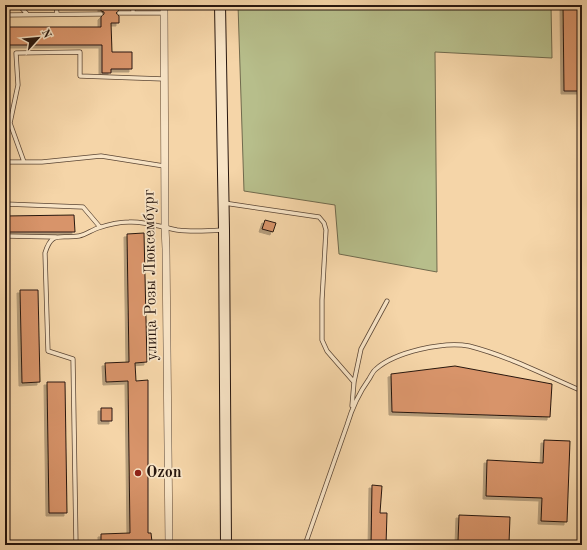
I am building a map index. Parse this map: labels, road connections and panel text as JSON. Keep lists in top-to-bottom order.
{
  "streets": {
    "street": ["улица Розы Люксембург"]
  },
  "places": ["Ozon"],
  "north": "top right"
}
